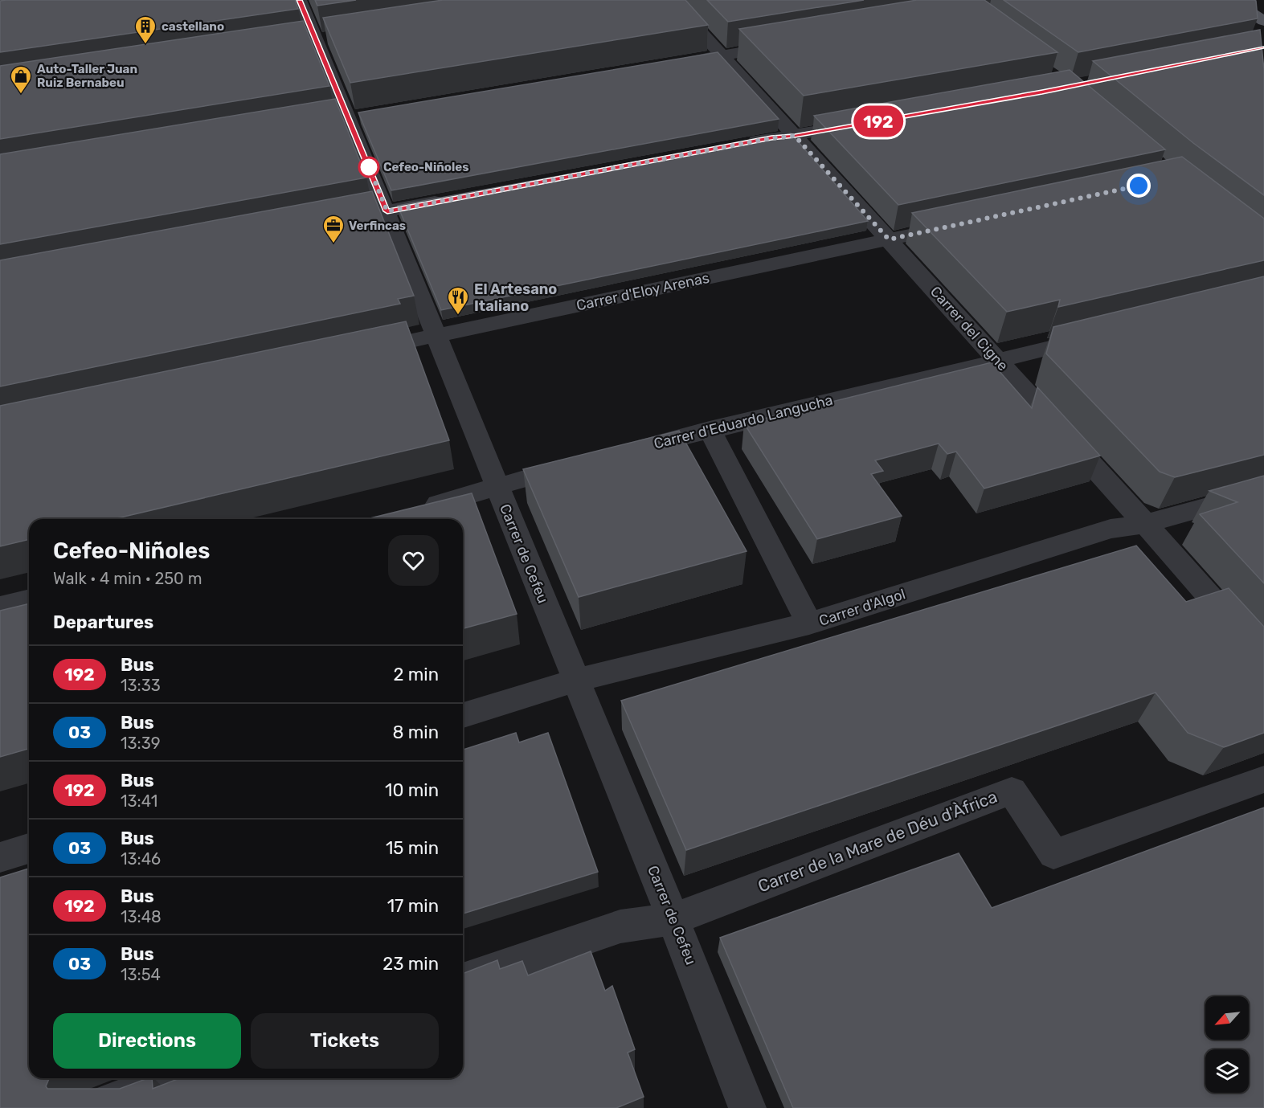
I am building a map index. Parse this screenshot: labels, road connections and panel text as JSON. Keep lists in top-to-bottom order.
{
  "streets": {
    "street": [
      "Carrer d'Eloy Arenas",
      "Carrer del Cigne",
      "Carrer d'Eduardo Langucha",
      "Carrer de Cefeu",
      "Carrer d'Algol",
      "Carrer de la Mare de Déu d'Àfrica"
    ]
  },
  "crossings": [
    ["Carrer d'Eloy Arenas", "Carrer del Cigne"],
    ["Carrer d'Eloy Arenas", "Carrer de Cefeu"],
    ["Carrer del Cigne", "Carrer d'Eduardo Langucha"],
    ["Carrer del Cigne", "Carrer d'Algol"],
    ["Carrer de Cefeu", "Carrer d'Algol"],
    ["Carrer de Cefeu", "Carrer de la Mare de Déu d'Àfrica"]
  ],
  "places": {
    "building": ["castellano"],
    "shop": ["Auto-Taller Juan Ruiz Bernabeu"],
    "other": ["Cefeo-Niñoles"],
    "office": ["Verfincas"],
    "restaurant": ["El Artesano Italiano"]
  },
  "lines": ["bus line 192"],
  "north": "bottom left",
  "page": {
    "on_map": "192",
    "heading": [
      ["Cefeo-Niñoles", "Walk · 4 min · 250 m"],
      "Departures"
    ],
    "list": [
      {
        "mark": "192",
        "name": "Bus",
        "note": "13:33",
        "value": "2 min"
      },
      {
        "mark": "03",
        "name": "Bus",
        "note": "13:39",
        "value": "8 min"
      },
      {
        "mark": "192",
        "name": "Bus",
        "note": "13:41",
        "value": "10 min"
      },
      {
        "mark": "03",
        "name": "Bus",
        "note": "13:46",
        "value": "15 min"
      },
      {
        "mark": "192",
        "name": "Bus",
        "note": "13:48",
        "value": "17 min"
      },
      {
        "mark": "03",
        "name": "Bus",
        "note": "13:54",
        "value": "23 min"
      }
    ],
    "buttons": ["Directions", "Tickets"]
  }
}
